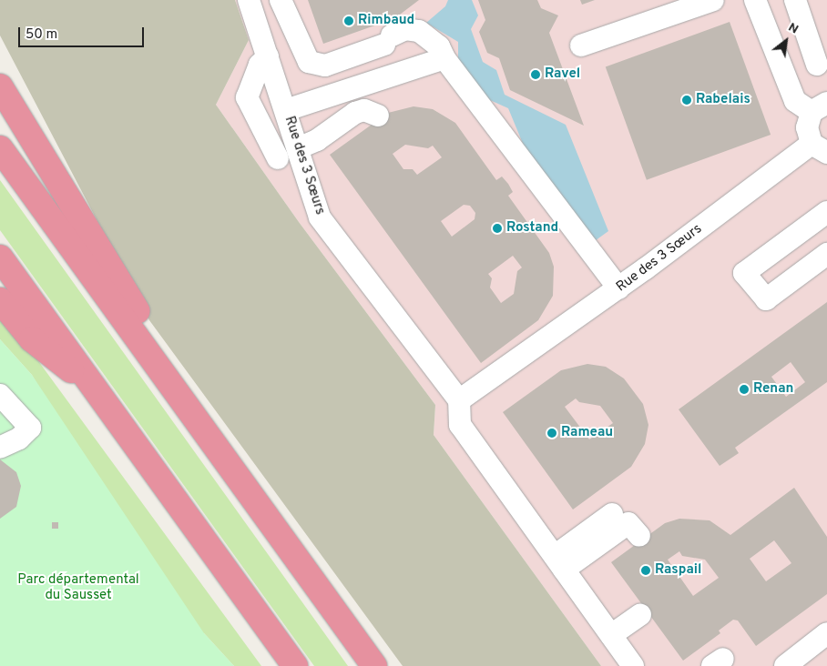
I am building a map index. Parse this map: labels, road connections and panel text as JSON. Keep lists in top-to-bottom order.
{
  "streets": {
    "street": ["Rue des 3 Sœurs"]
  },
  "parks": ["Parc départemental du Sausset"],
  "places": [
    "Rimbaud",
    "Ravel",
    "Rabelais",
    "Rostand",
    "Renan",
    "Rameau",
    "Raspail"
  ],
  "scale_bar": "50 m",
  "north": "top right"
}
